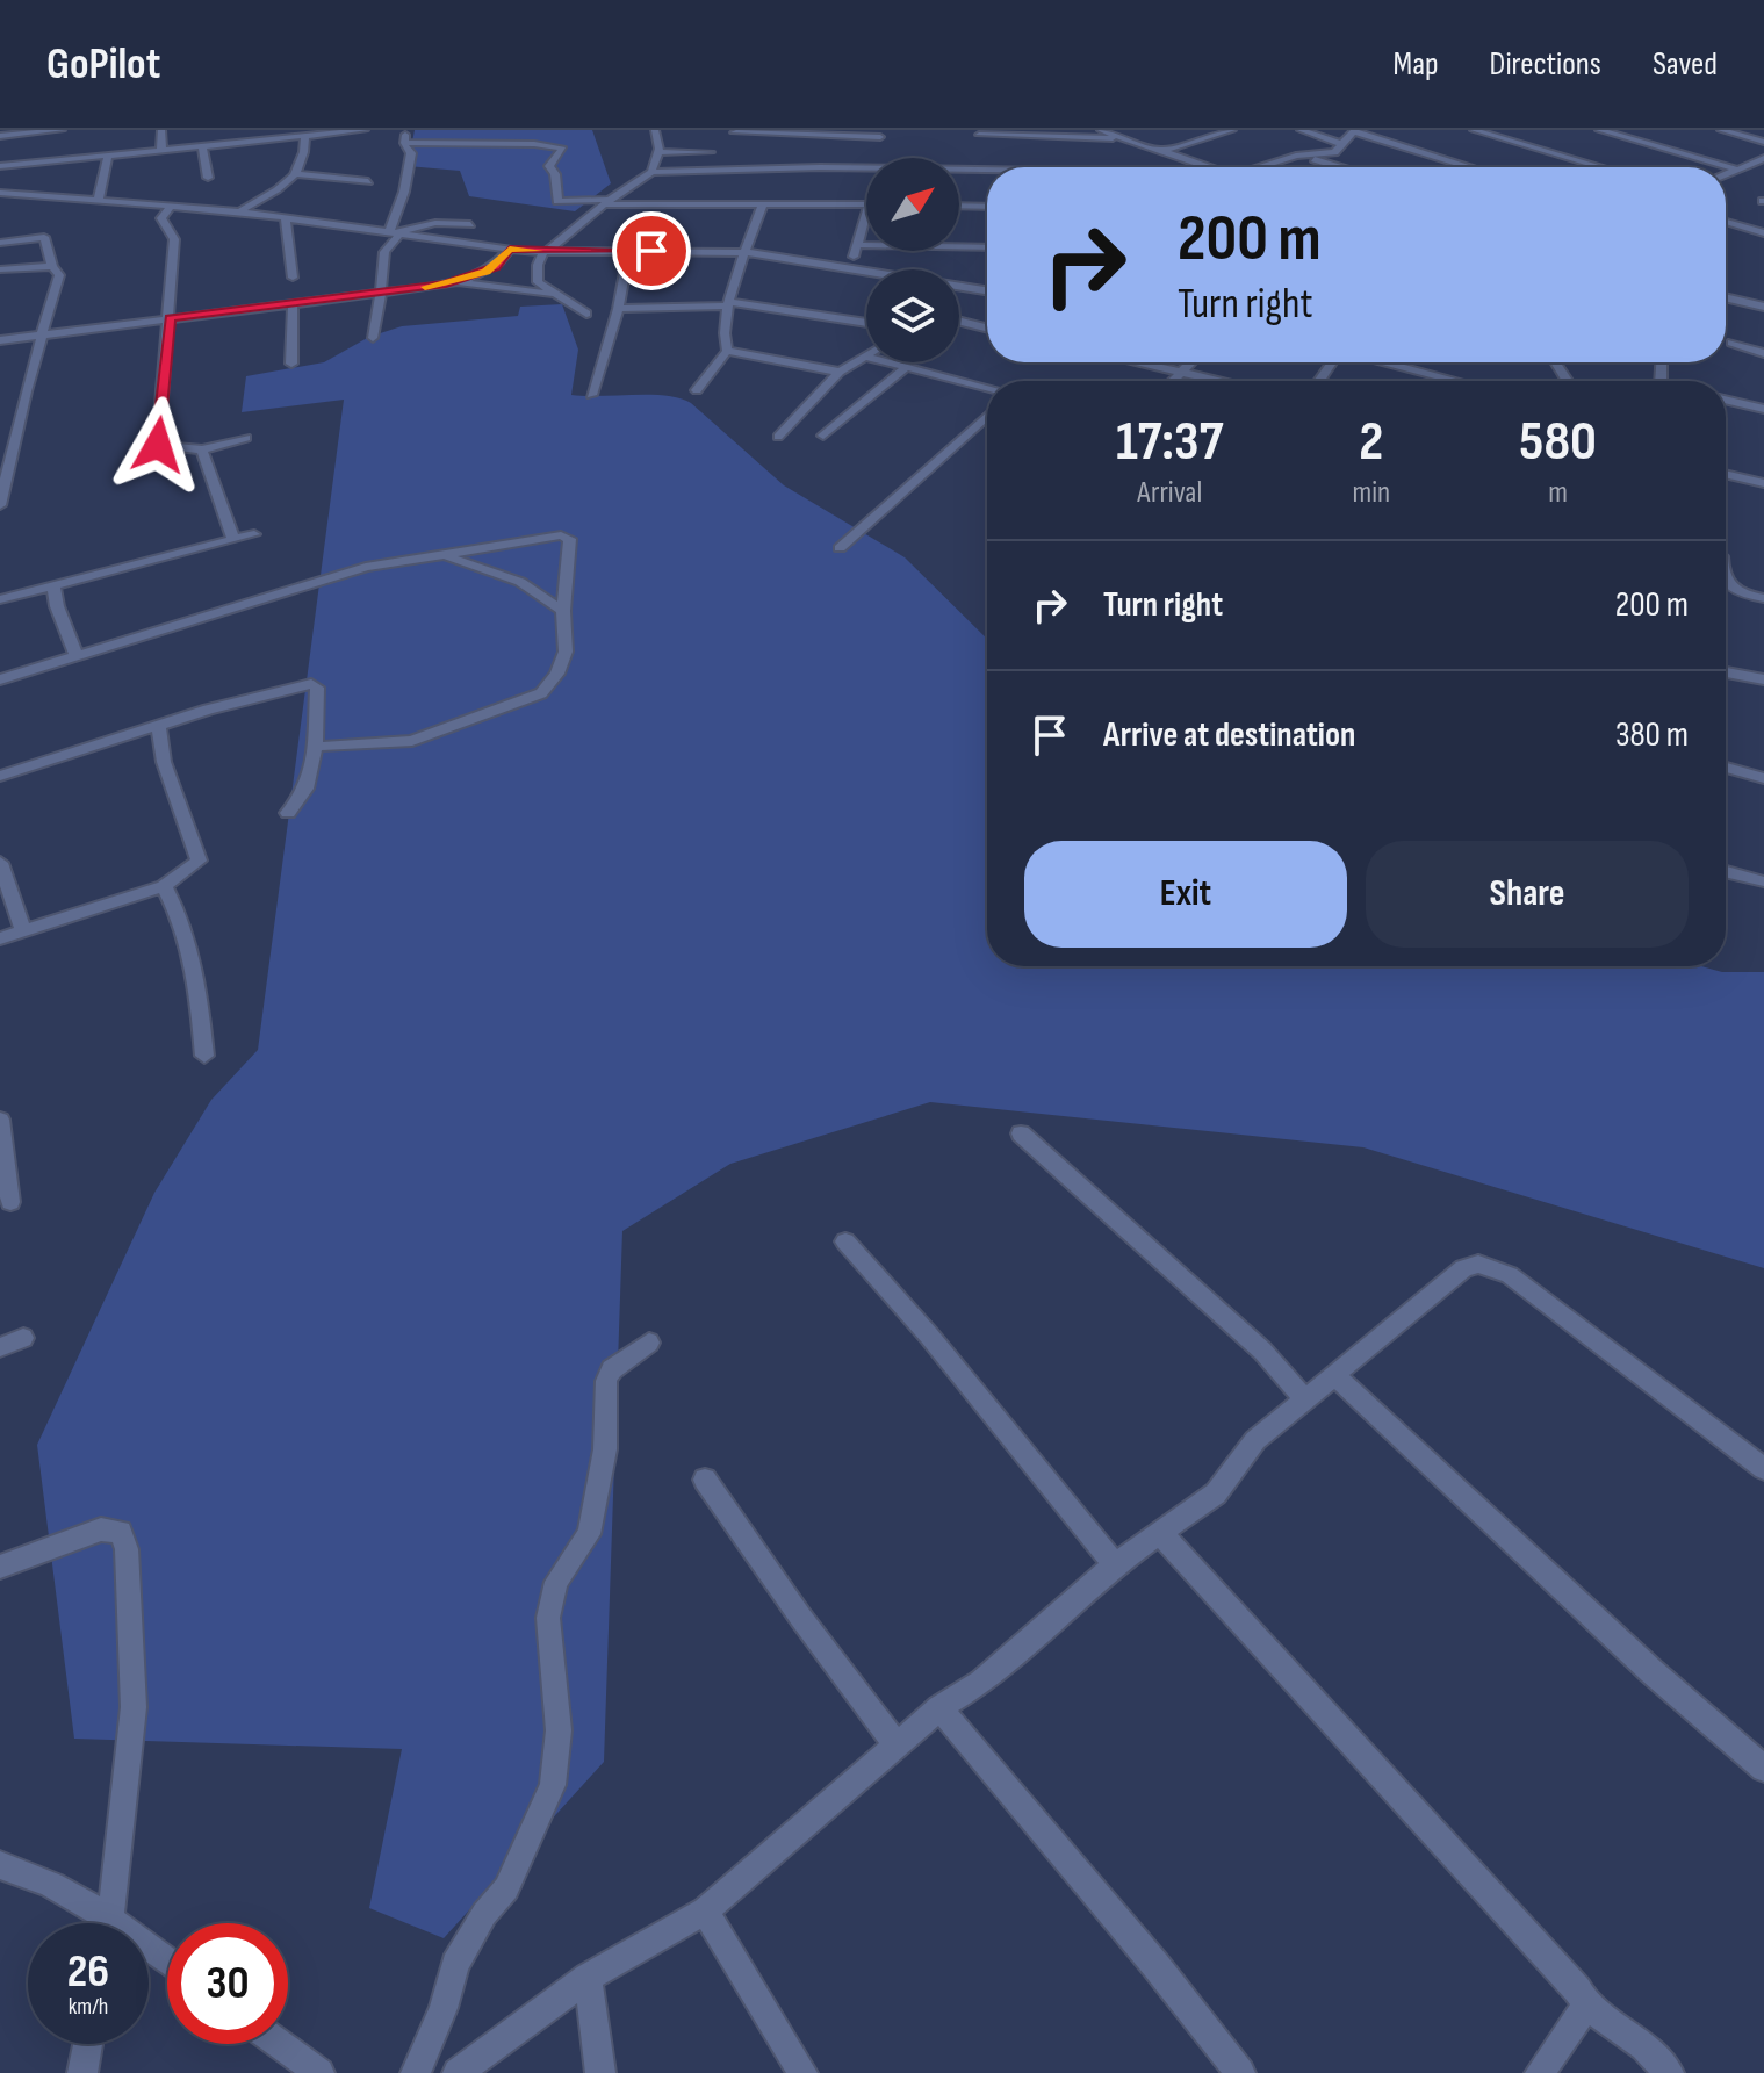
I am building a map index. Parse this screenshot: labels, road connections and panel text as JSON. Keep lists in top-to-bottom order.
{
  "north": "top right",
  "page": {
    "header": "GoPilot",
    "nav": ["Map", "Directions", "Saved"],
    "turn": ["200 m", "Turn right"],
    "eta": [
      "17:37",
      "Arrival",
      "2",
      "min",
      "580",
      "m"
    ],
    "list": [
      {
        "name": "Turn right",
        "value": "200 m"
      },
      {
        "name": "Arrive at destination",
        "value": "380 m"
      }
    ],
    "buttons": ["Exit", "Share"],
    "speed": "26 km/h",
    "limit": "30"
  }
}
